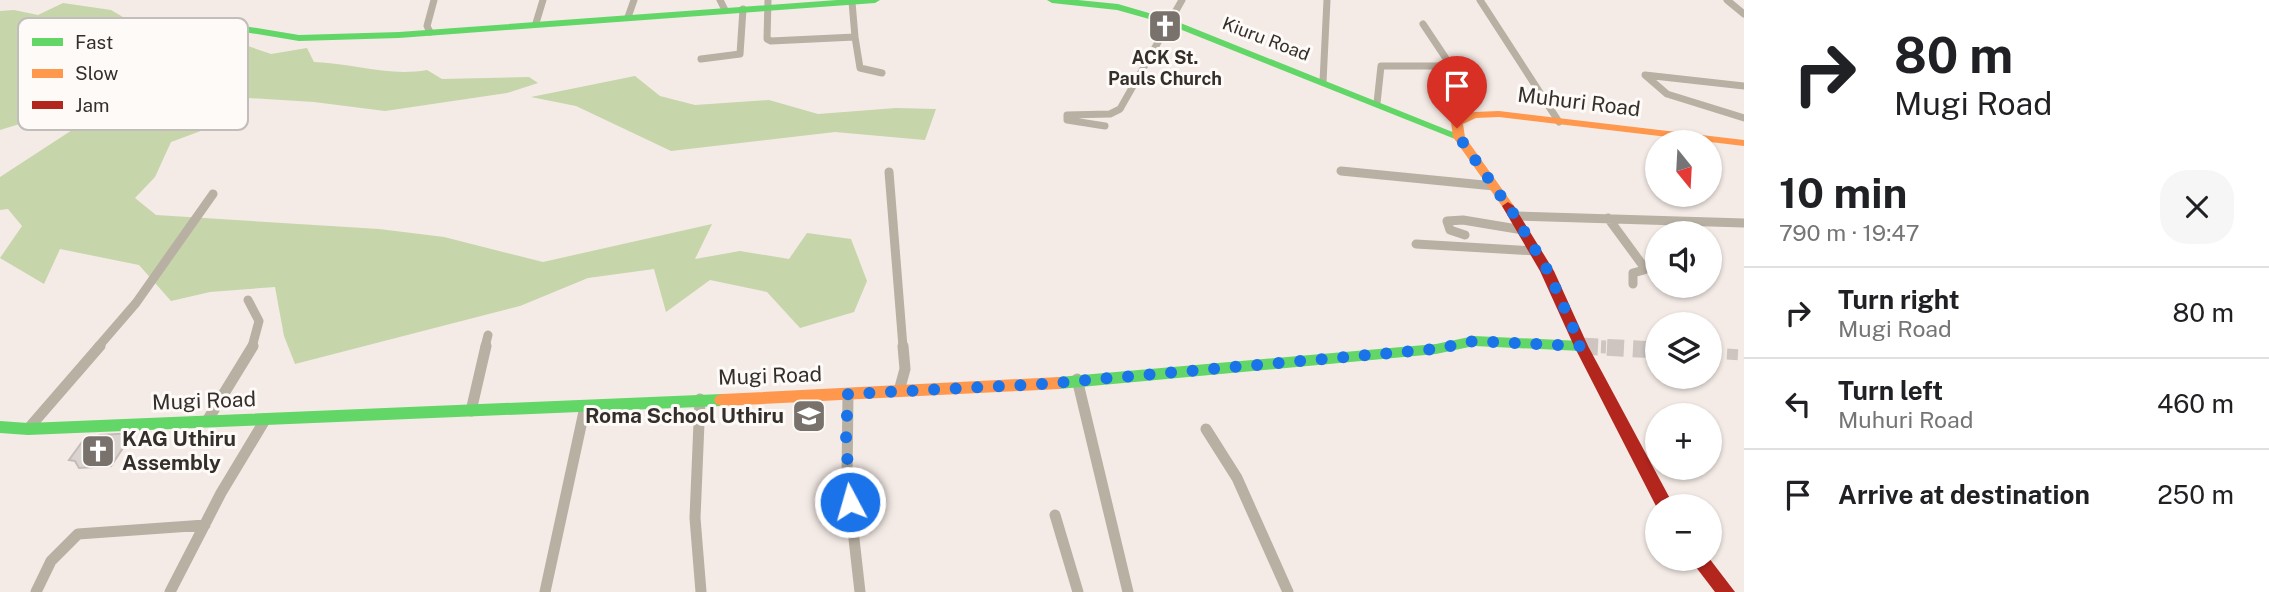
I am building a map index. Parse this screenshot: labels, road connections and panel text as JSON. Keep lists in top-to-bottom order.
{
  "streets": {
    "street": ["Kiuru Road", "Muhuri Road", "Mugi Road"]
  },
  "crossings": [
    ["Kiuru Road", "Muhuri Road"]
  ],
  "places": {
    "church": ["ACK St. Pauls Church", "KAG Uthiru Assembly"],
    "school or university": ["Roma School Uthiru"]
  },
  "legend": ["Fast", "Slow", "Jam"],
  "north": "bottom",
  "page": {
    "turn": ["80 m", "Mugi Road"],
    "map_buttons": ["+", "−"],
    "heading": ["10 min", "790 m · 19:47"],
    "list": [
      {
        "name": "Turn right",
        "note": "Mugi Road",
        "value": "80 m"
      },
      {
        "name": "Turn left",
        "note": "Muhuri Road",
        "value": "460 m"
      },
      {
        "name": "Arrive at destination",
        "value": "250 m"
      }
    ]
  }
}
